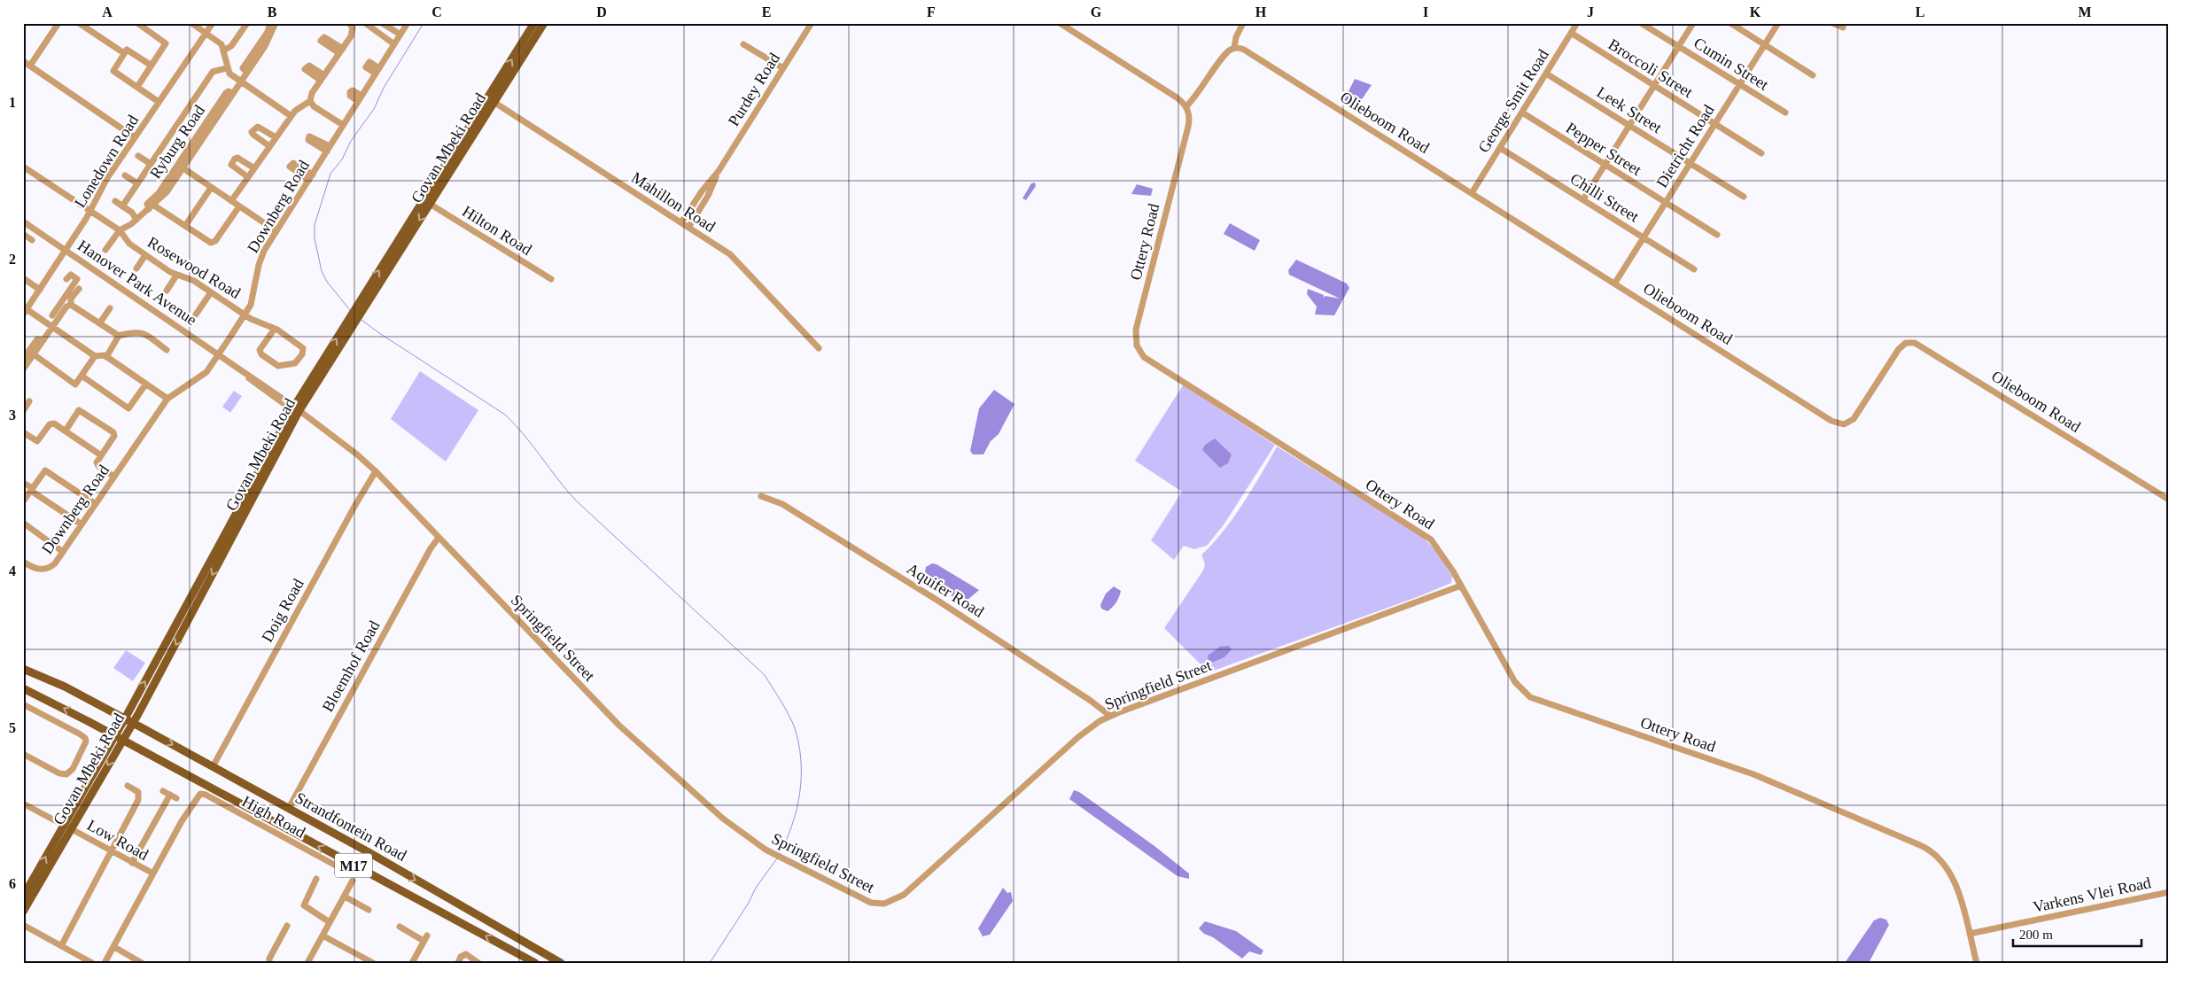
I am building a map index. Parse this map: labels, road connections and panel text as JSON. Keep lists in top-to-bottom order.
{
  "streets": {
    "main road": ["Govan Mbeki Road", "Strandfontein Road", "M17"],
    "street": [
      "Cumin Street",
      "Broccoli Street",
      "Purdey Road",
      "George Smit Road",
      "Leek Street",
      "Olieboom Road",
      "Ryburg Road",
      "Dietricht Road",
      "Pepper Street",
      "Lonedown Road",
      "Chilli Street",
      "Mahillon Road",
      "Downberg Road",
      "Hilton Road",
      "Ottery Road",
      "Rosewood Road",
      "Hanover Park Avenue",
      "Aquifer Road",
      "Doig Road",
      "Springfield Street",
      "Bloemhof Road",
      "High Road",
      "Low Road",
      "Varkens Vlei Road"
    ]
  },
  "crossings": [
    ["Cumin Street", "Dietricht Road"],
    ["Broccoli Street", "George Smit Road"],
    ["Broccoli Street", "Dietricht Road"],
    ["Purdey Road", "Mahillon Road"],
    ["George Smit Road", "Leek Street"],
    ["George Smit Road", "Olieboom Road"],
    ["George Smit Road", "Pepper Street"],
    ["George Smit Road", "Chilli Street"],
    ["Leek Street", "Dietricht Road"],
    ["Olieboom Road", "Dietricht Road"],
    ["Ryburg Road", "Rosewood Road"],
    ["Dietricht Road", "Pepper Street"],
    ["Dietricht Road", "Chilli Street"],
    ["Govan Mbeki Road", "Mahillon Road"],
    ["Govan Mbeki Road", "Hilton Road"],
    ["Govan Mbeki Road", "Hanover Park Avenue"],
    ["Govan Mbeki Road", "Springfield Street"],
    ["Govan Mbeki Road", "Strandfontein Road"],
    ["Govan Mbeki Road", "Low Road"],
    ["Govan Mbeki Road", "M17"],
    ["Lonedown Road", "Rosewood Road"],
    ["Lonedown Road", "Hanover Park Avenue"],
    ["Downberg Road", "Rosewood Road"],
    ["Downberg Road", "Hanover Park Avenue"],
    ["Ottery Road", "Springfield Street"],
    ["Ottery Road", "Varkens Vlei Road"],
    ["Hanover Park Avenue", "Springfield Street"],
    ["Aquifer Road", "Springfield Street"],
    ["Doig Road", "Springfield Street"],
    ["Springfield Street", "Bloemhof Road"],
    ["Bloemhof Road", "Strandfontein Road"],
    ["High Road", "Low Road"],
    ["Strandfontein Road", "M17"]
  ],
  "scale_bar": "200 m",
  "grid": {
    "columns": [
      "A",
      "B",
      "C",
      "D",
      "E",
      "F",
      "G",
      "H",
      "I",
      "J",
      "K",
      "L",
      "M"
    ],
    "rows": [
      "1",
      "2",
      "3",
      "4",
      "5",
      "6"
    ]
  }
}
